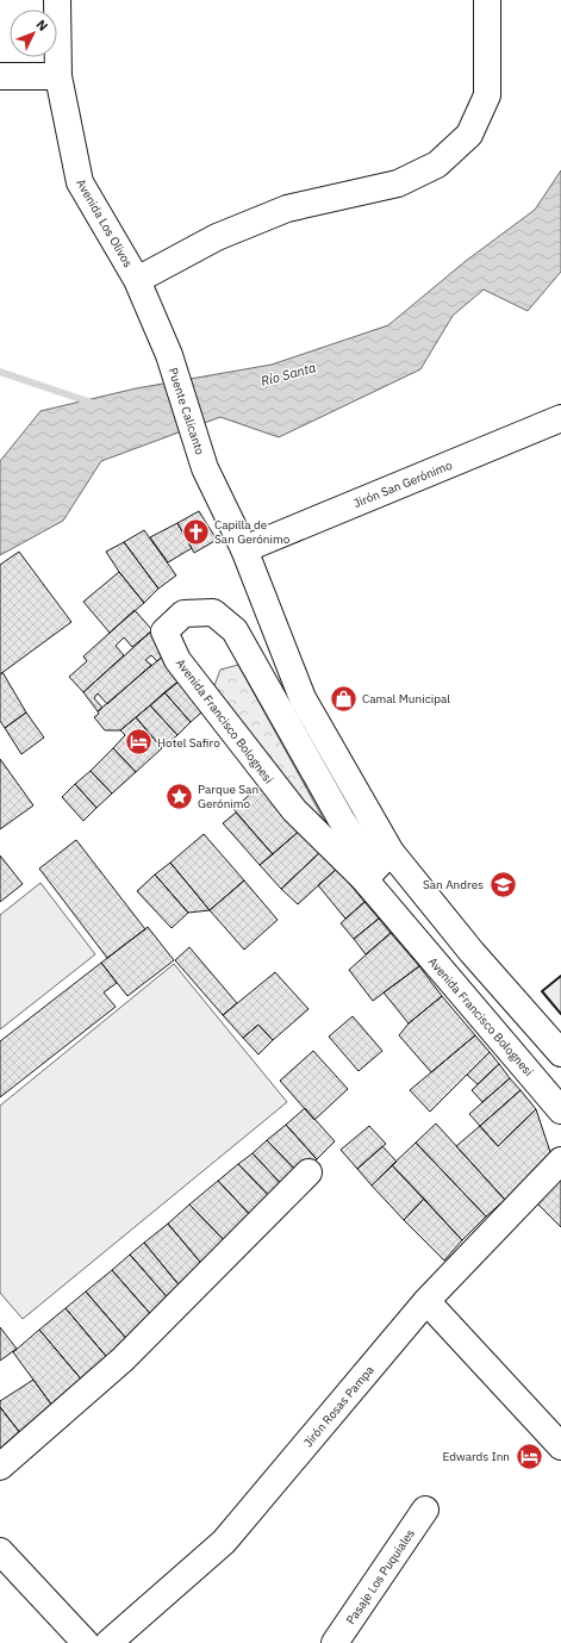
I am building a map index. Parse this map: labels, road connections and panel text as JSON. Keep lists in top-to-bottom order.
{
  "streets": {
    "main road": [
      "Avenida Los Olivos",
      "Puente Calicanto",
      "Jirón San Gerónimo",
      "Avenida Francisco Bolognesi",
      "Jirón Rosas Pampa",
      "Pasaje Los Puquiales"
    ]
  },
  "crossings": [
    ["Avenida Los Olivos", "Puente Calicanto"],
    ["Puente Calicanto", "Avenida Francisco Bolognesi"],
    ["Jirón San Gerónimo", "Avenida Francisco Bolognesi"]
  ],
  "water": ["Río Santa"],
  "places": {
    "church": ["Capilla de San Gerónimo"],
    "shop": ["Camal Municipal"],
    "hotel": ["Hotel Safiro", "Edwards Inn"],
    "place": ["Parque San Gerónimo"],
    "school or university": ["San Andres"]
  },
  "north": "top right"
}
